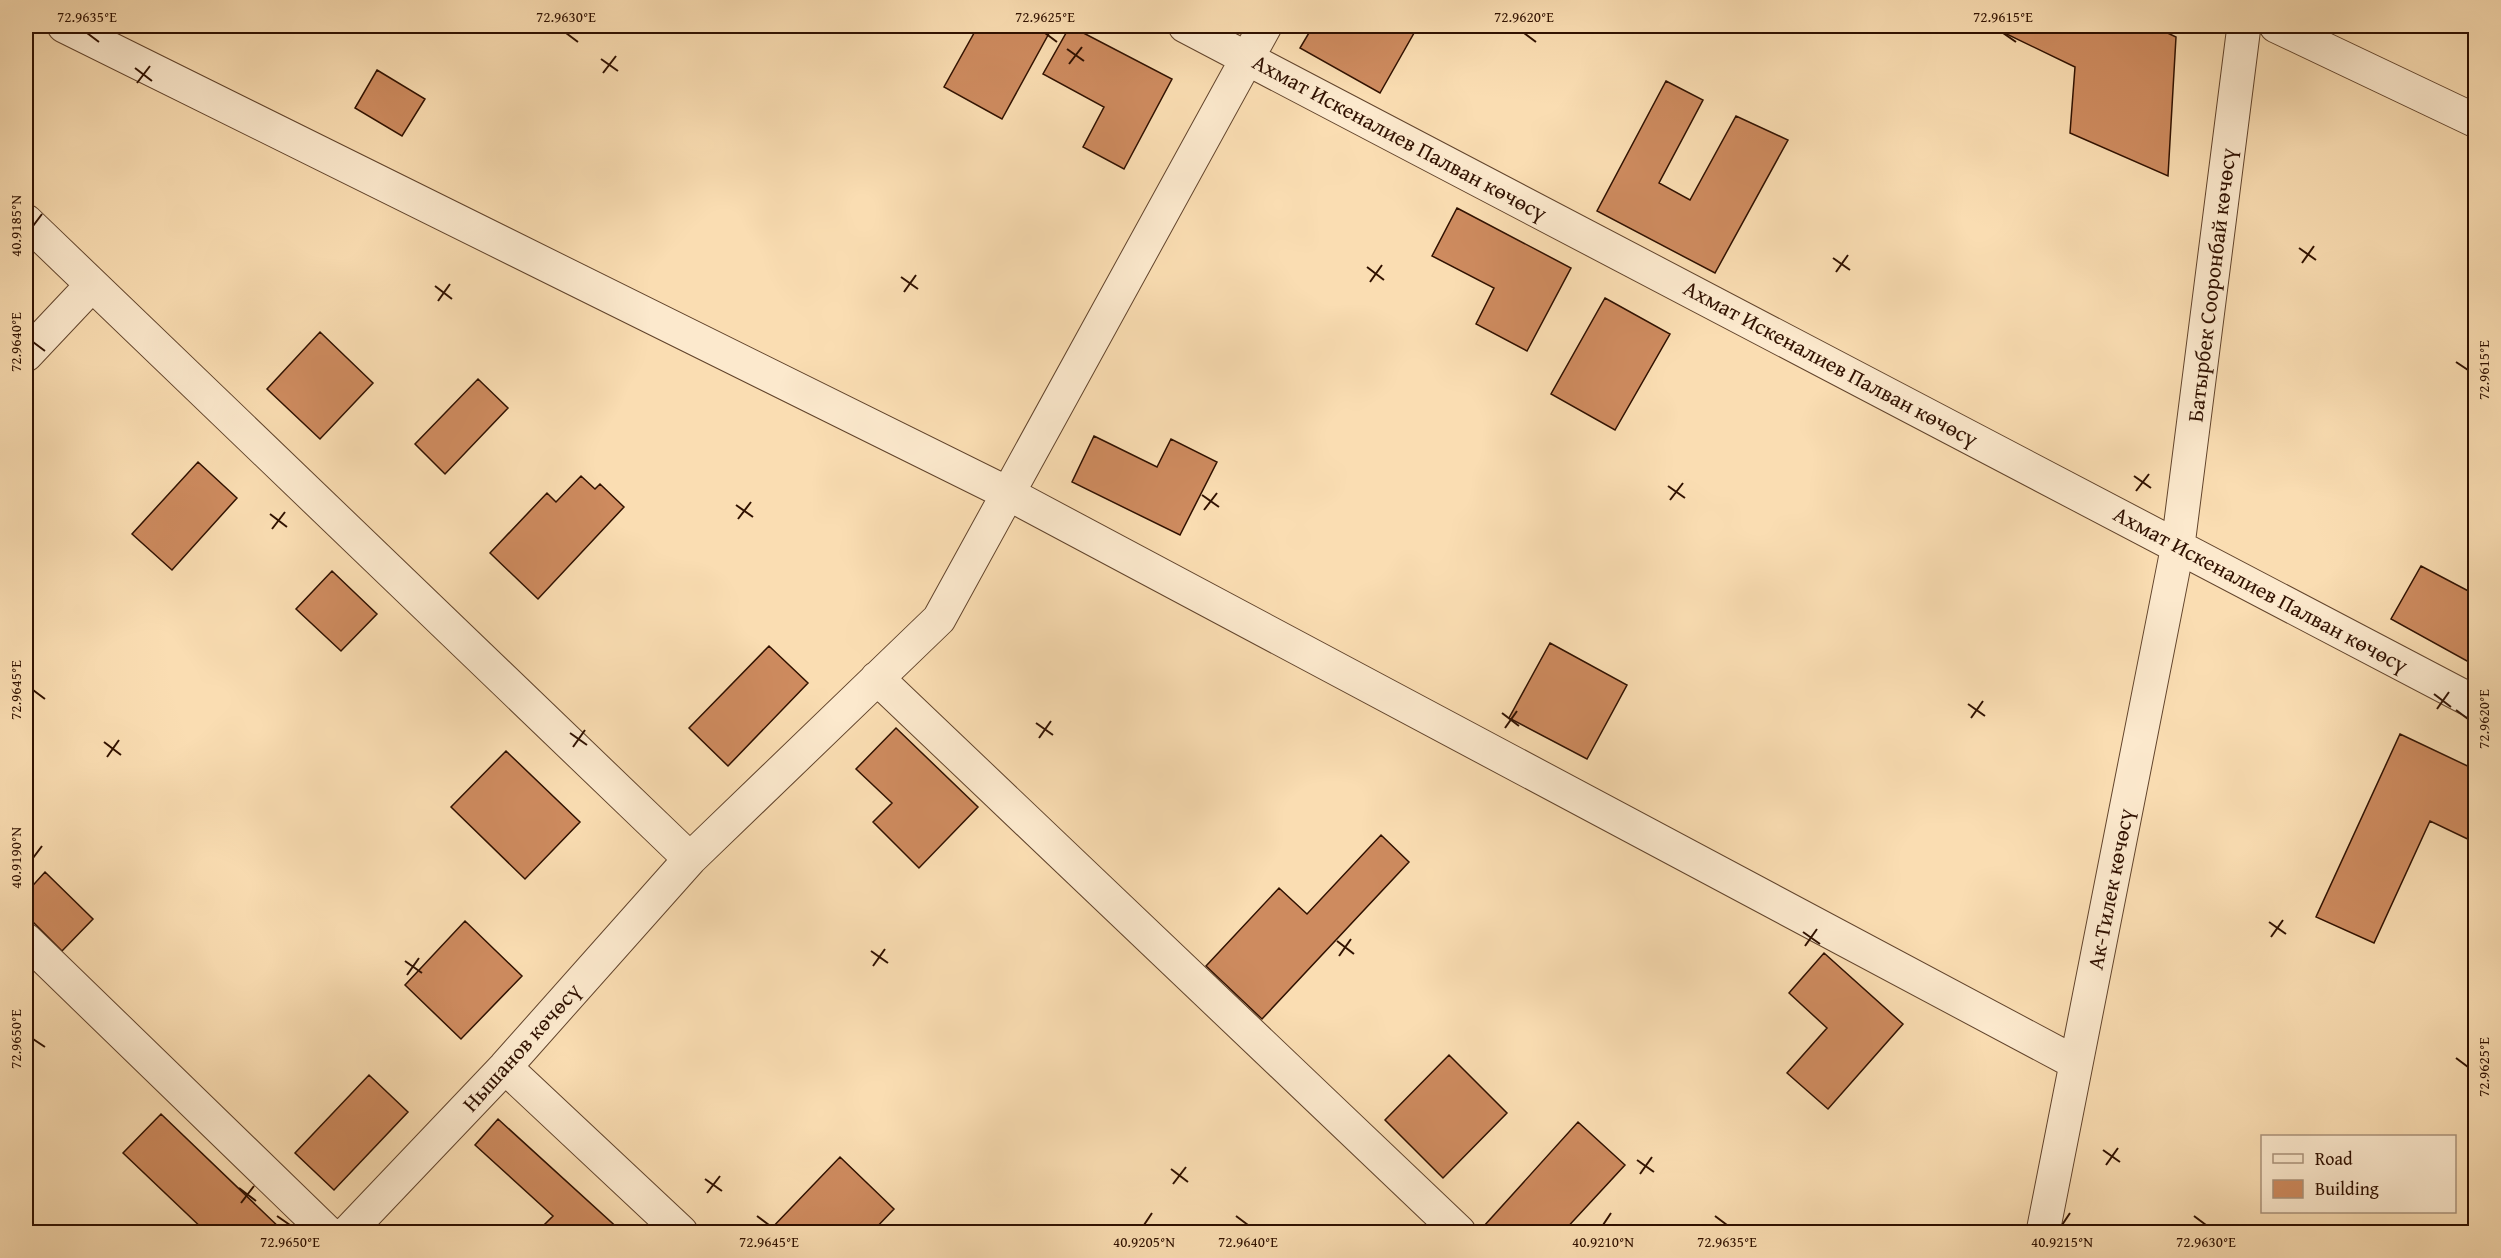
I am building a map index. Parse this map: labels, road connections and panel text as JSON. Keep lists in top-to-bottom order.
{
  "streets": {
    "street": [
      "Ахмат Искеналиев Палван көчөсү",
      "Батырбек Сооронбай көчөсү",
      "Ак-Тилек көчөсү",
      "Нышанов көчөсү"
    ]
  },
  "crossings": [
    ["Ахмат Искеналиев Палван көчөсү", "Батырбек Сооронбай көчөсү"],
    ["Ахмат Искеналиев Палван көчөсү", "Ак-Тилек көчөсү"],
    ["Ахмат Искеналиев Палван көчөсү", "Нышанов көчөсү"],
    ["Батырбек Сооронбай көчөсү", "Ак-Тилек көчөсү"]
  ],
  "legend": ["Road", "Building"],
  "coordinates": [
    "72.9635°E",
    "72.9630°E",
    "72.9625°E",
    "72.9620°E",
    "72.9615°E",
    "40.9185°N",
    "72.9640°E",
    "72.9645°E",
    "40.9190°N",
    "72.9650°E",
    "40.9205°N",
    "40.9210°N",
    "40.9215°N"
  ]
}
